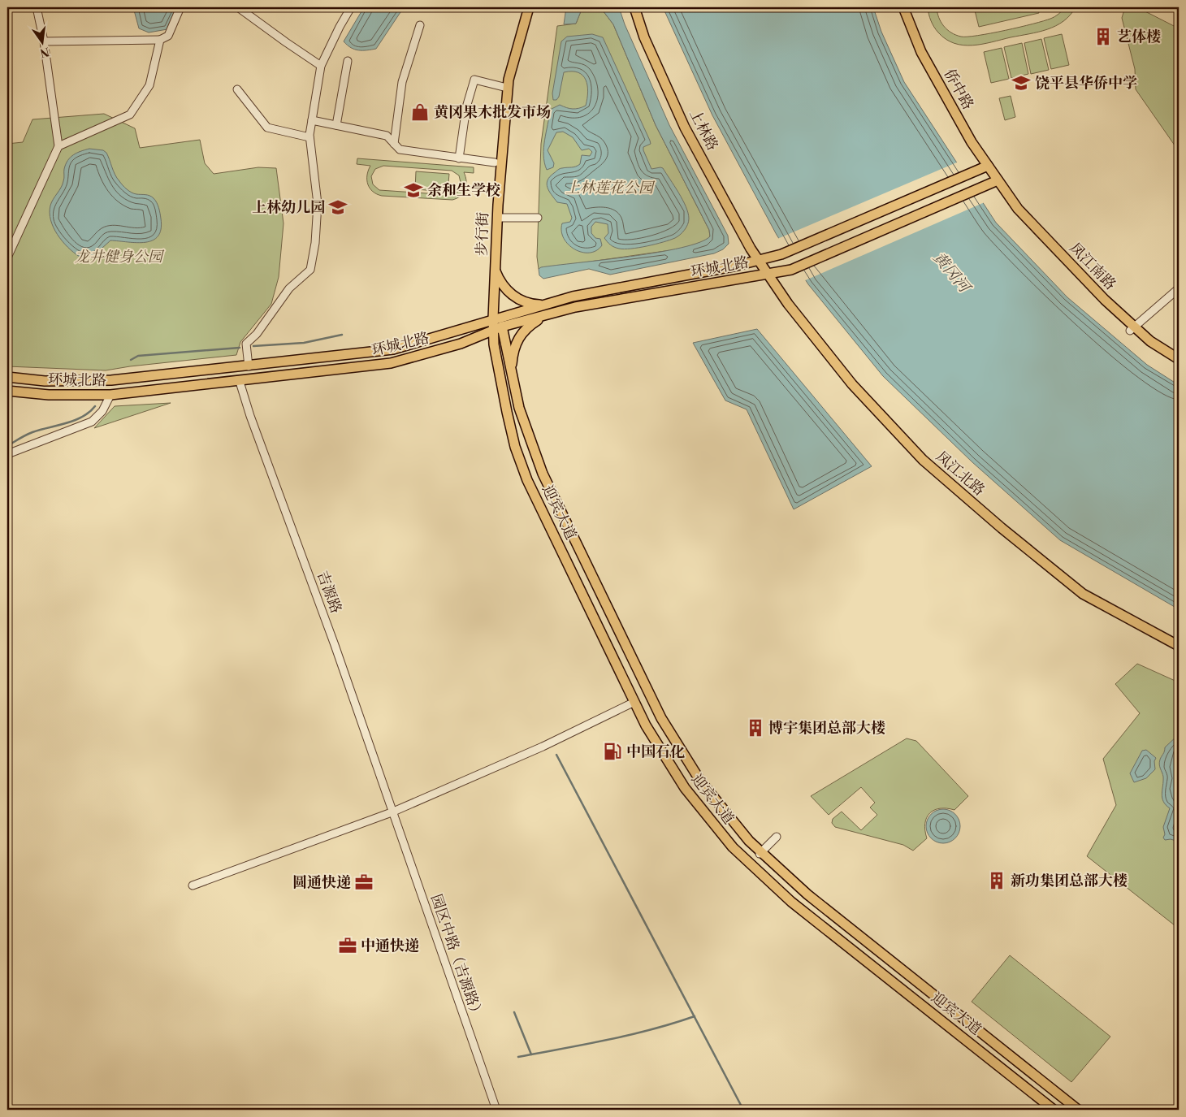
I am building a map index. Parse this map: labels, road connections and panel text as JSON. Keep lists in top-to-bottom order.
{
  "streets": {
    "main road": [
      "侨中路",
      "上林路",
      "步行街",
      "凤江南路",
      "环城北路",
      "凤江北路",
      "迎宾大道"
    ],
    "street": ["吉源路", "园区中路（吉源路）"]
  },
  "crossings": [
    ["侨中路", "凤江南路"],
    ["侨中路", "环城北路"],
    ["上林路", "环城北路"],
    ["上林路", "凤江北路"],
    ["步行街", "环城北路"],
    ["步行街", "迎宾大道"],
    ["凤江南路", "环城北路"],
    ["环城北路", "凤江北路"],
    ["环城北路", "迎宾大道"],
    ["环城北路", "吉源路"],
    ["吉源路", "园区中路（吉源路）"]
  ],
  "water": ["黄冈河"],
  "parks": ["上林莲花公园", "龙井健身公园"],
  "places": {
    "building": ["艺体楼", "博宇集团总部大楼", "新功集团总部大楼"],
    "school or university": ["饶平县华侨中学", "余和生学校", "上林幼儿园"],
    "shop": ["黄冈果木批发市场"],
    "fuel station": ["中国石化"],
    "office": ["圆通快递", "中通快递"]
  },
  "north": "bottom"
}
